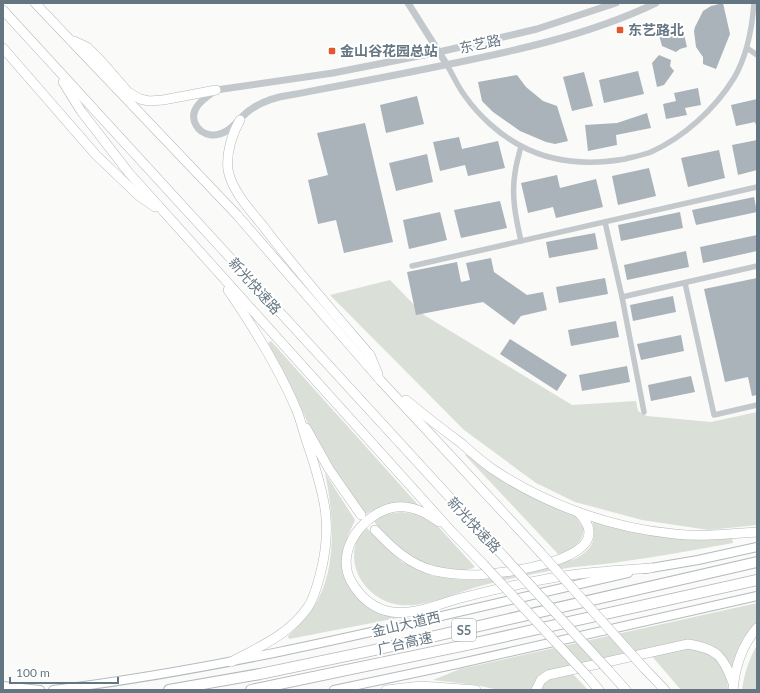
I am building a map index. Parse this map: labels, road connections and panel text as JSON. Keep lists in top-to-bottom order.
{
  "streets": {
    "highway": ["新光快速路", "S5", "广台高速"],
    "main road": ["金山大道西"],
    "street": ["东艺路"]
  },
  "places": {
    "transit": ["东艺路北", "金山谷花园总站"]
  },
  "scale_bar": "100 m"
}
